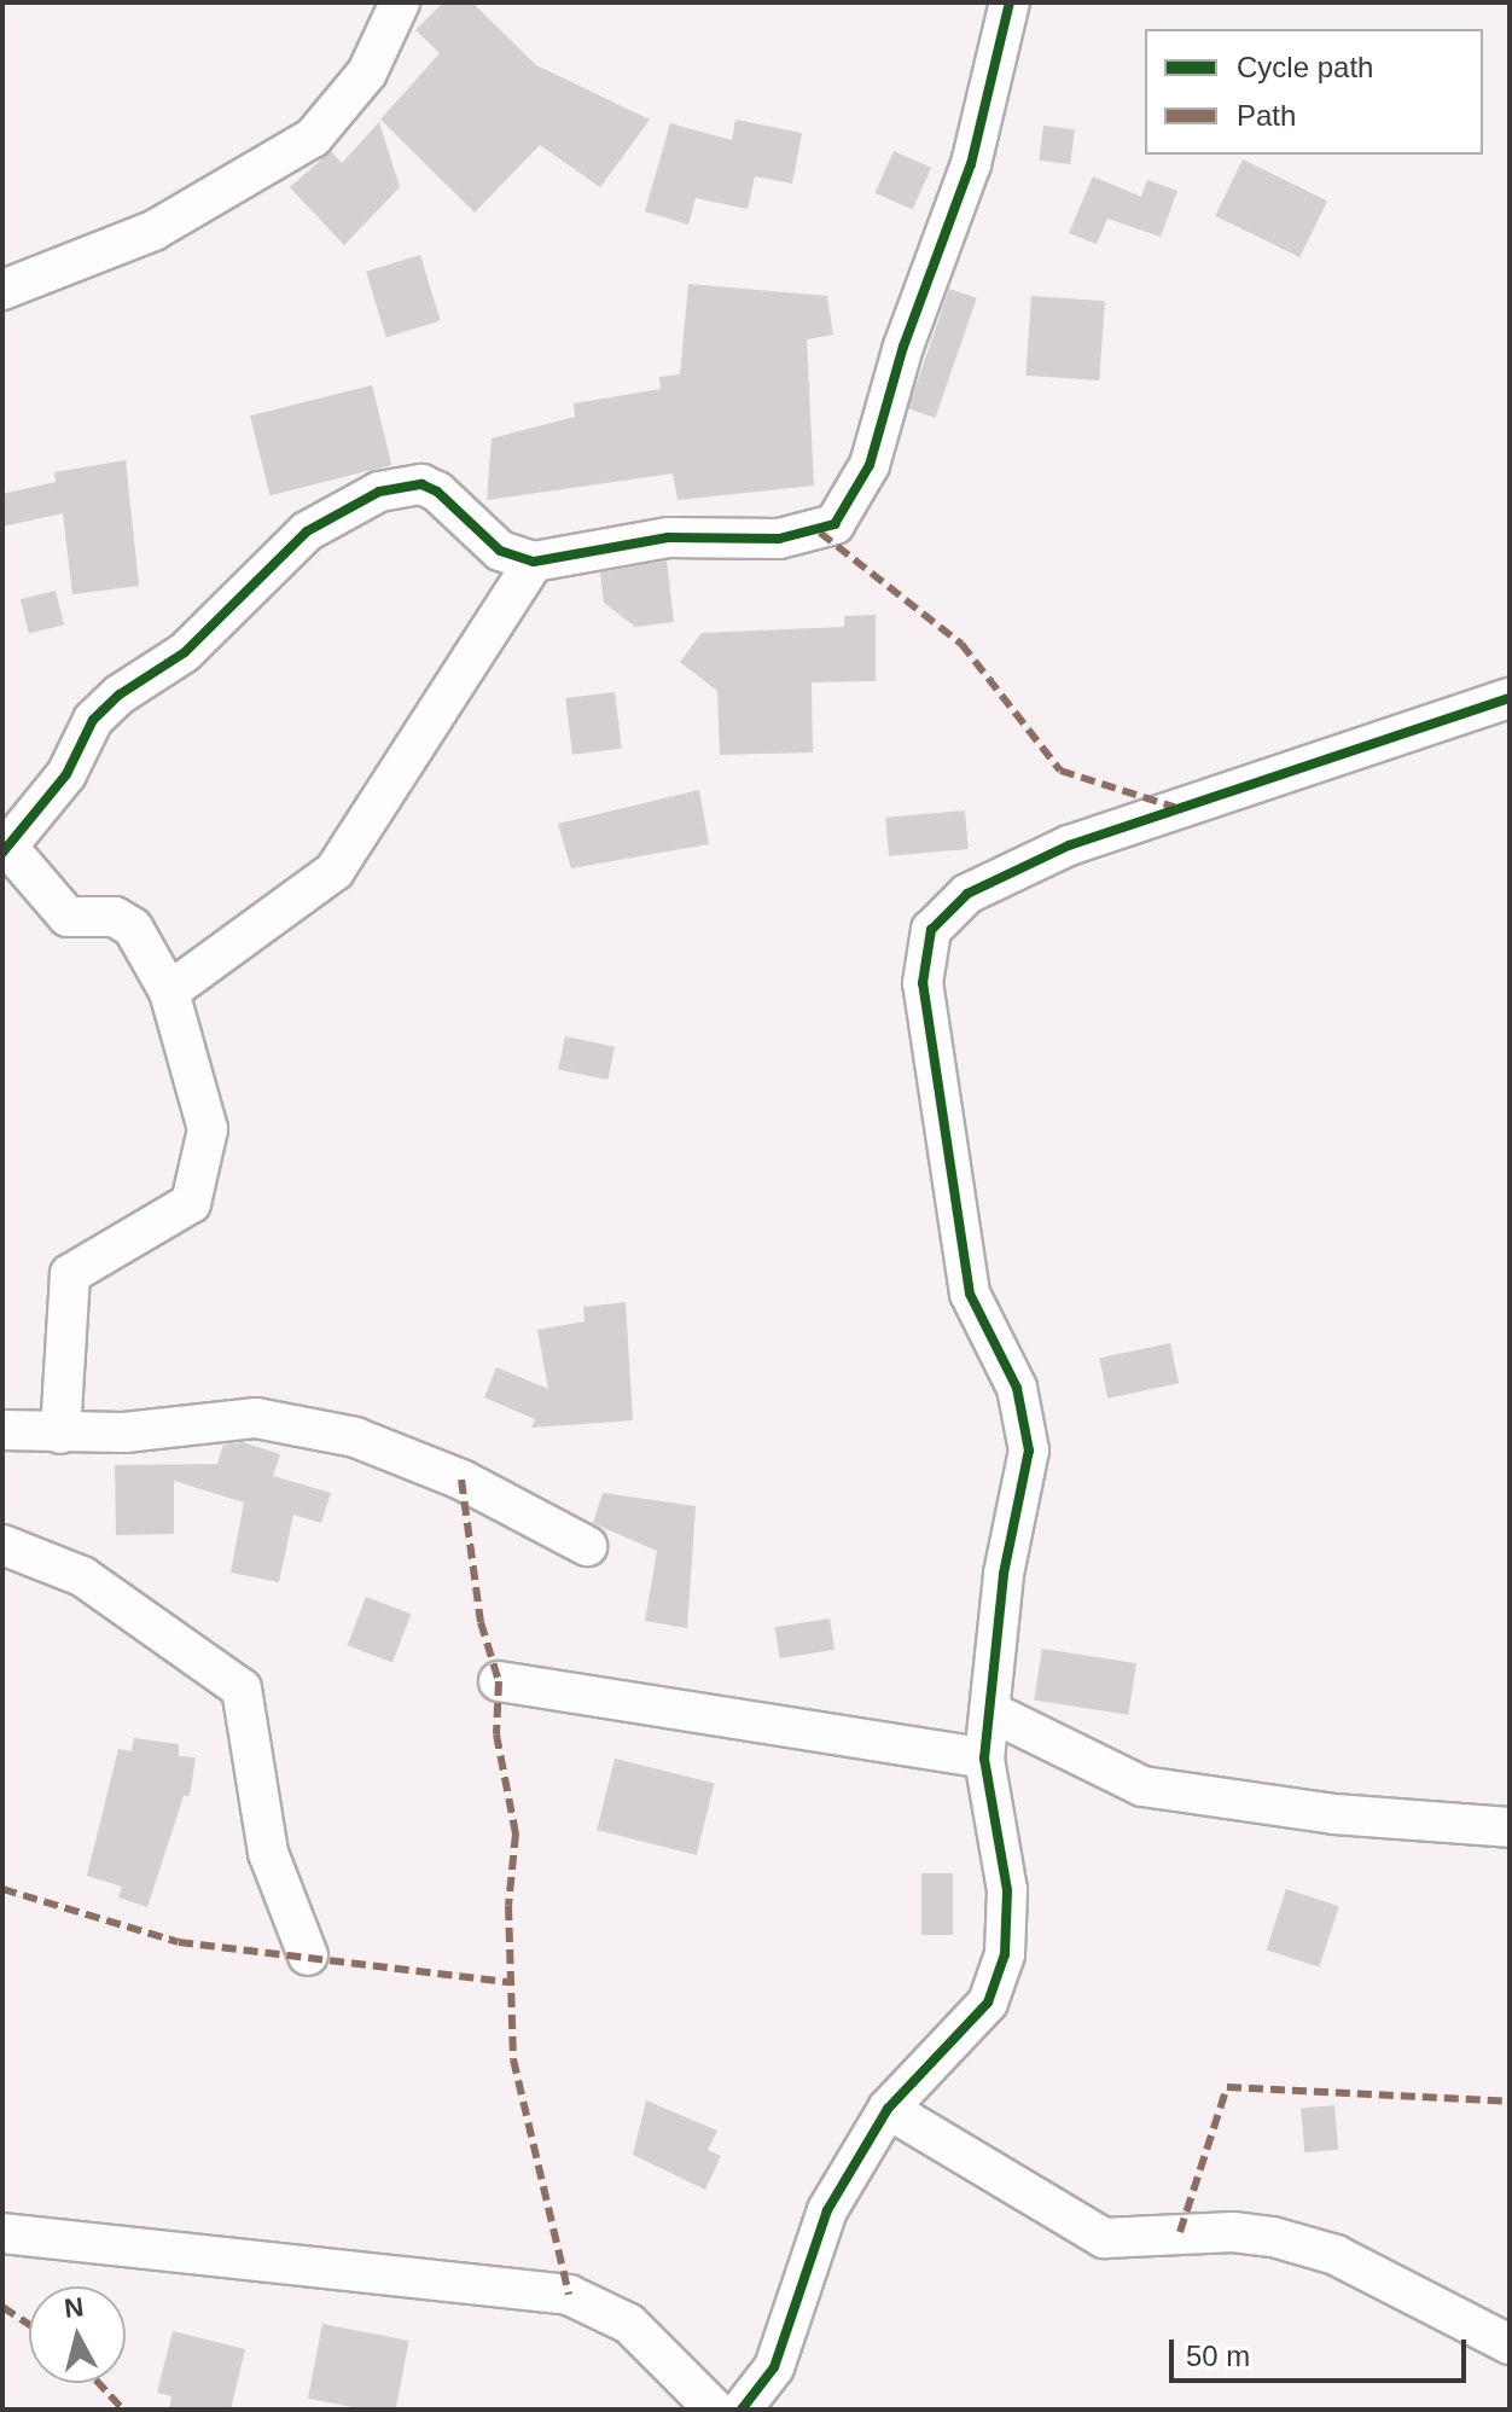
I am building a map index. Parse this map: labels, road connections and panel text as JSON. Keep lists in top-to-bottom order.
{
  "legend": ["Cycle path", "Path"],
  "scale_bar": "50 m",
  "north": "top"
}
